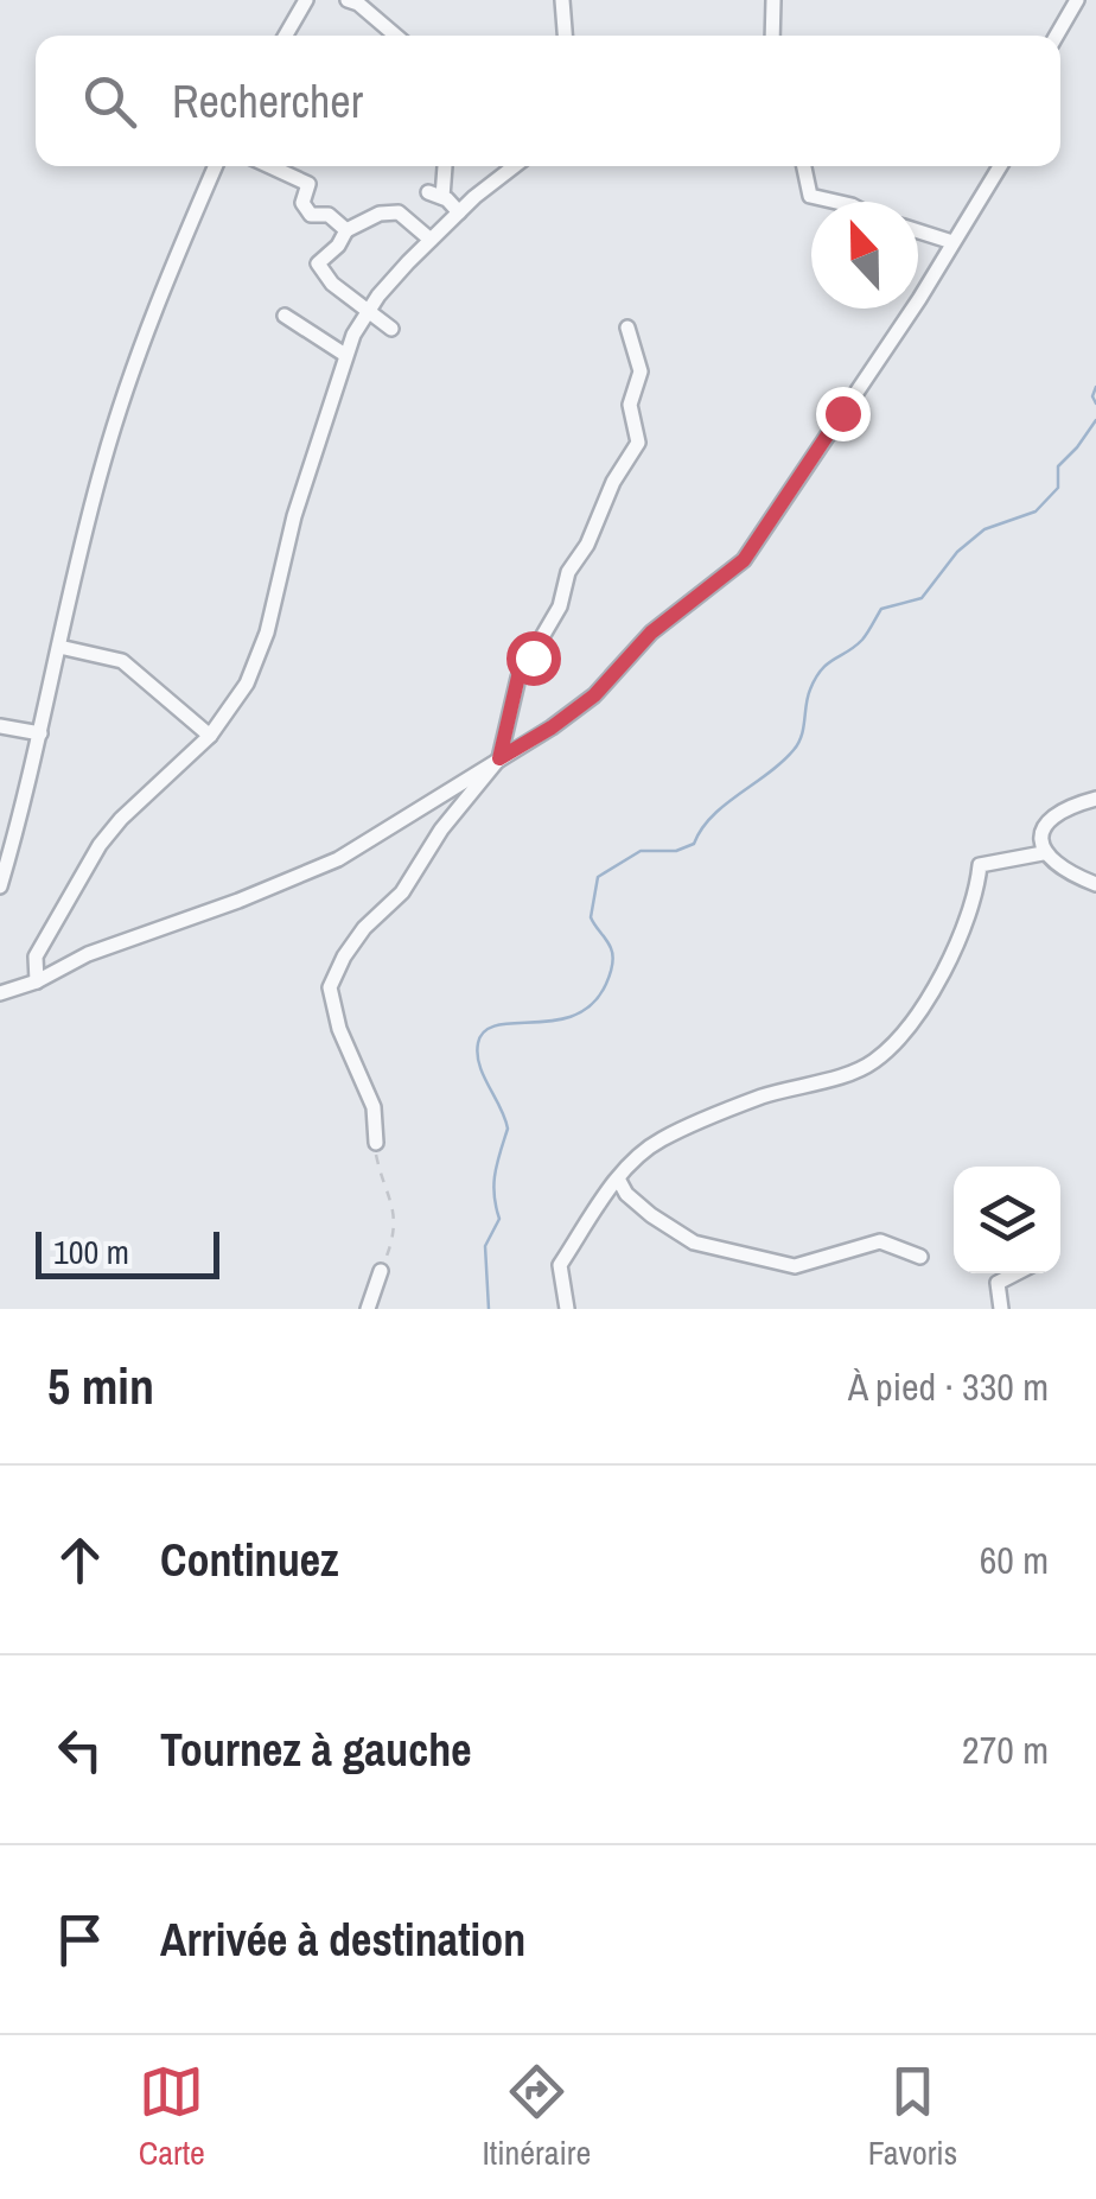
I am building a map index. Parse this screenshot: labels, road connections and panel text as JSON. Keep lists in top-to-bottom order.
{
  "scale_bar": "100 m",
  "north": "top",
  "page": {
    "search": "Rechercher",
    "scale": "100 m",
    "heading": ["5 min", "À pied · 330 m"],
    "list": [
      ["Continuez", "60 m"],
      ["Tournez à gauche", "270 m"],
      "Arrivée à destination"
    ],
    "nav": ["Carte", "Itinéraire", "Favoris"]
  }
}
